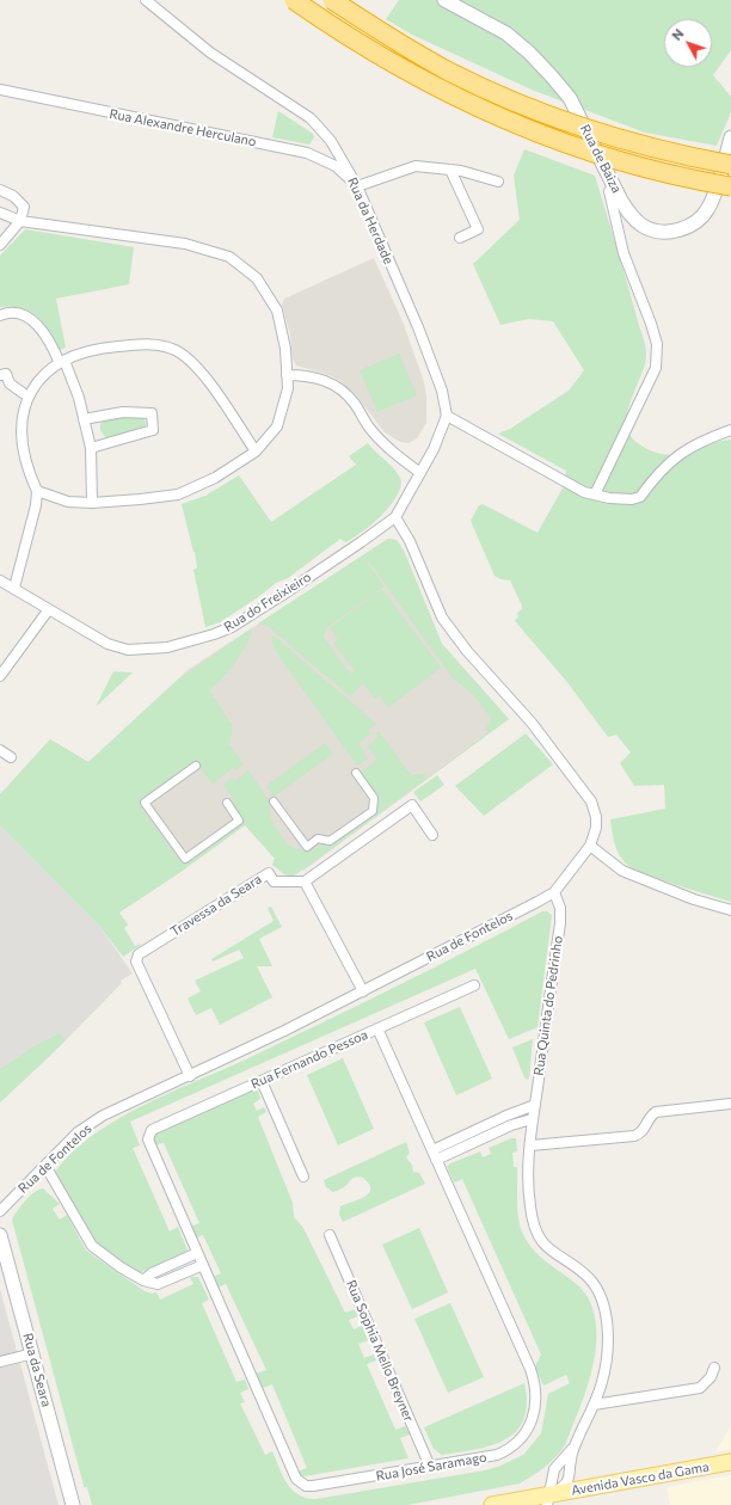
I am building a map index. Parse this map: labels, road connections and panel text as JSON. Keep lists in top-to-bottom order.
{
  "streets": {
    "main road": ["Avenida Vasco da Gama"],
    "street": [
      "Rua Alexandre Herculano",
      "Rua de Baiza",
      "Rua da Herdade",
      "Rua do Freixieiro",
      "Travessa da Seara",
      "Rua de Fontelos",
      "Rua Quinta do Pedrinho",
      "Rua Fernando Pessoa",
      "Rua Sophia Mello Breyner",
      "Rua da Seara",
      "Rua José Saramago"
    ]
  },
  "crossings": [
    ["Rua Alexandre Herculano", "Rua da Herdade"],
    ["Rua do Freixieiro", "Rua de Fontelos"],
    ["Travessa da Seara", "Rua de Fontelos"],
    ["Rua de Fontelos", "Rua Quinta do Pedrinho"],
    ["Rua Fernando Pessoa", "Rua José Saramago"],
    ["Rua Sophia Mello Breyner", "Rua José Saramago"]
  ],
  "north": "top left"
}
